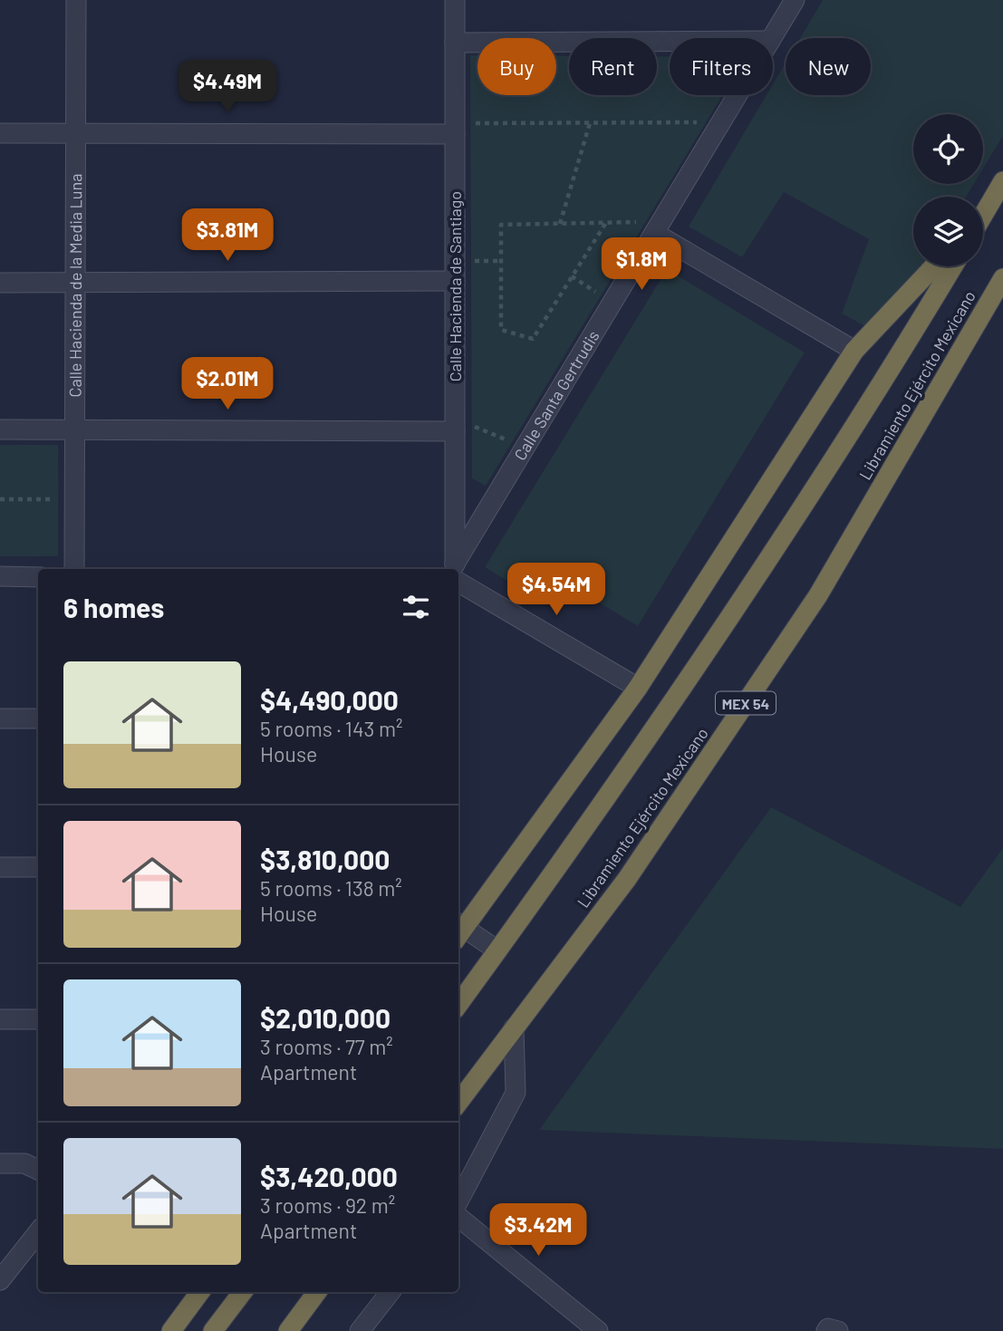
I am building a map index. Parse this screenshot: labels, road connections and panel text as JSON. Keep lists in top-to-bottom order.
{
  "streets": {
    "highway": ["Libramiento Ejército Mexicano", "MEX 54"],
    "street": ["Calle Hacienda de la Media Luna", "Calle Hacienda de Santiago", "Calle Santa Gertrudis"]
  },
  "page": {
    "chip": [
      "Buy",
      "Rent",
      "Filters",
      "New"
    ],
    "price": [
      "$4.49M",
      "$3.81M",
      "$1.8M",
      "$2.01M",
      "$4.54M",
      "$3.42M"
    ],
    "heading": "6 homes",
    "list": [
      {
        "name": "$4,490,000",
        "note": "5 rooms · 143 m² · House"
      },
      {
        "name": "$3,810,000",
        "note": "5 rooms · 138 m² · House"
      },
      {
        "name": "$2,010,000",
        "note": "3 rooms · 77 m² · Apartment"
      },
      {
        "name": "$3,420,000",
        "note": "3 rooms · 92 m² · Apartment"
      }
    ]
  }
}
